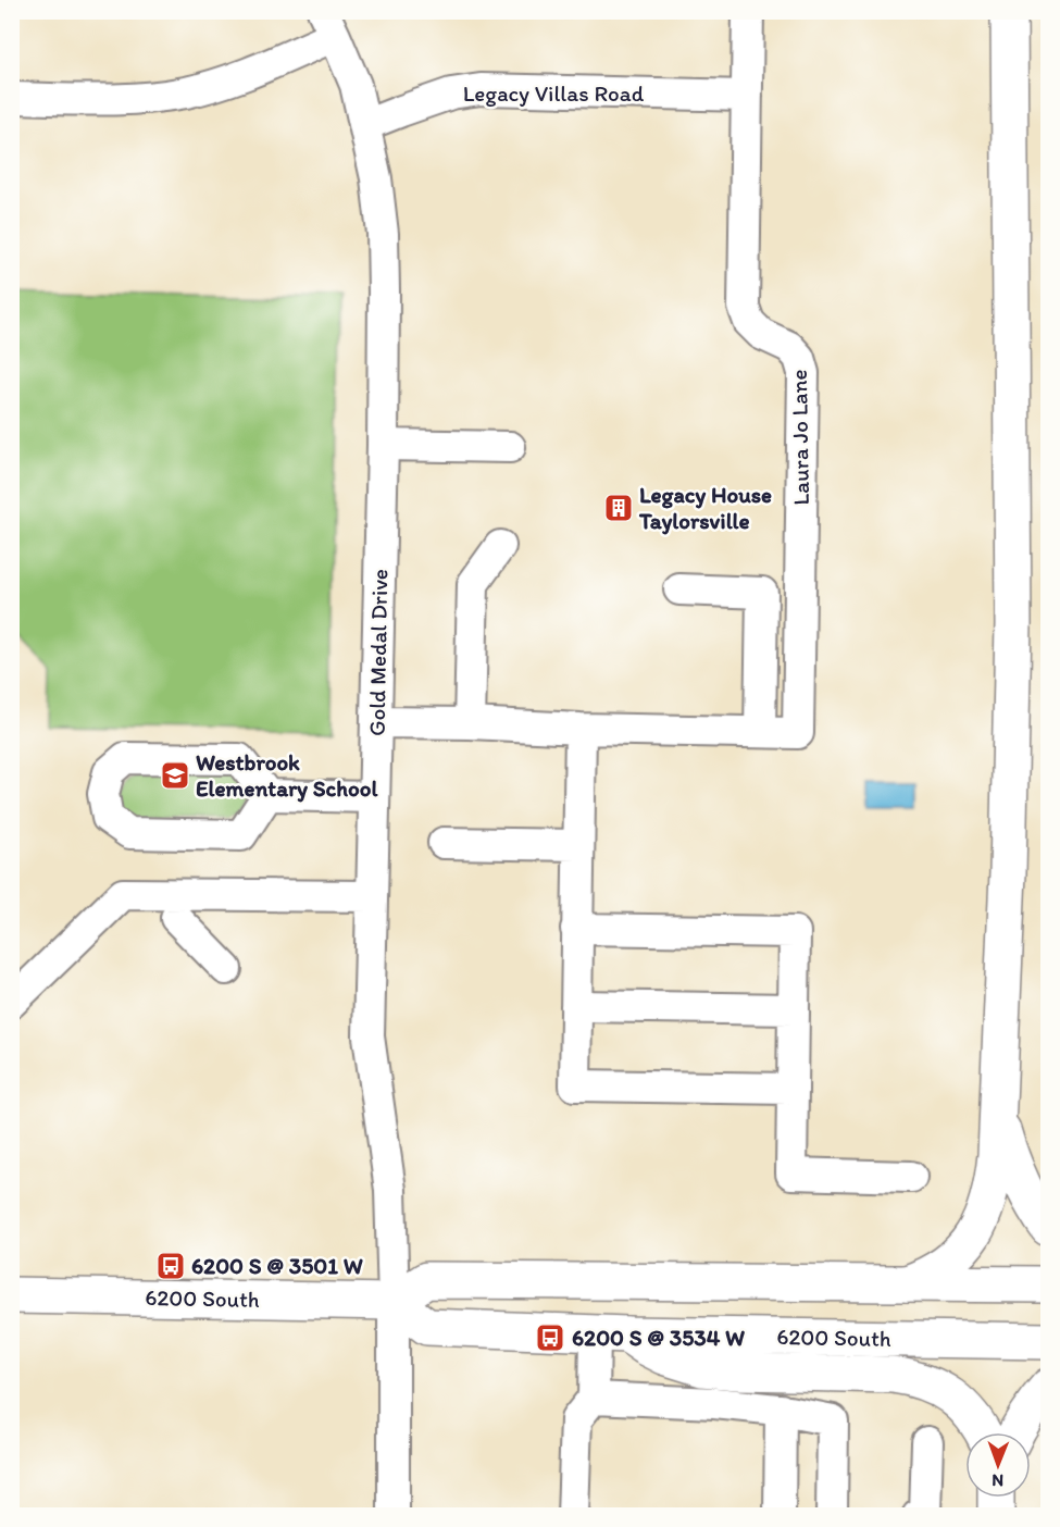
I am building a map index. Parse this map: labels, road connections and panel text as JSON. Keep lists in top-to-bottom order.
{
  "streets": {
    "main road": ["6200 South"],
    "street": ["Legacy Villas Road", "Laura Jo Lane", "Gold Medal Drive"]
  },
  "crossings": [
    ["Legacy Villas Road", "Laura Jo Lane"],
    ["Legacy Villas Road", "Gold Medal Drive"],
    ["Gold Medal Drive", "6200 South"]
  ],
  "places": {
    "building": ["Legacy House Taylorsville"],
    "school or university": ["Westbrook Elementary School"],
    "bus stop": ["6200 S @ 3501 W", "6200 S @ 3534 W"]
  },
  "north": "bottom"
}
